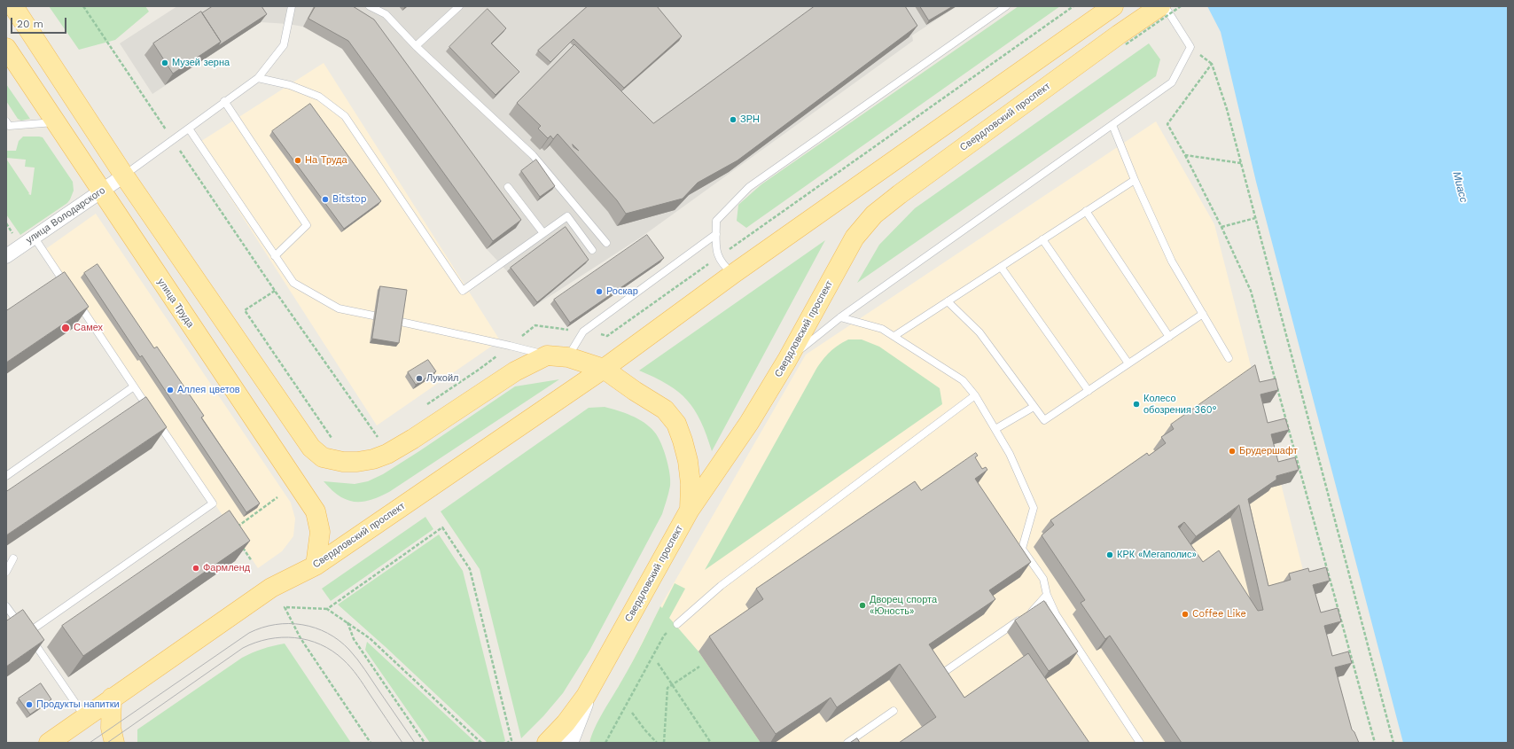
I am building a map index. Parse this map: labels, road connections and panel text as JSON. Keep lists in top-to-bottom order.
{
  "streets": {
    "main road": ["Свердловский проспект", "улица Труда"],
    "street": ["улица Володарского"]
  },
  "crossings": [
    ["Свердловский проспект", "улица Труда"],
    ["улица Володарского", "улица Труда"]
  ],
  "water": ["Миасс"],
  "places": [
    "Музей зерна",
    "ЗРН",
    "На Труда",
    "Bitstop",
    "Роскар",
    "Самех",
    "Лукойл",
    "Аллея цветов",
    "Колесо обозрения 360°",
    "Брудершафт",
    "КРК «Мегаполис»",
    "Фармленд",
    "Дворец спорта «Юность»",
    "Coffee Like",
    "Продукты напитки"
  ],
  "scale_bar": "20 m"
}
